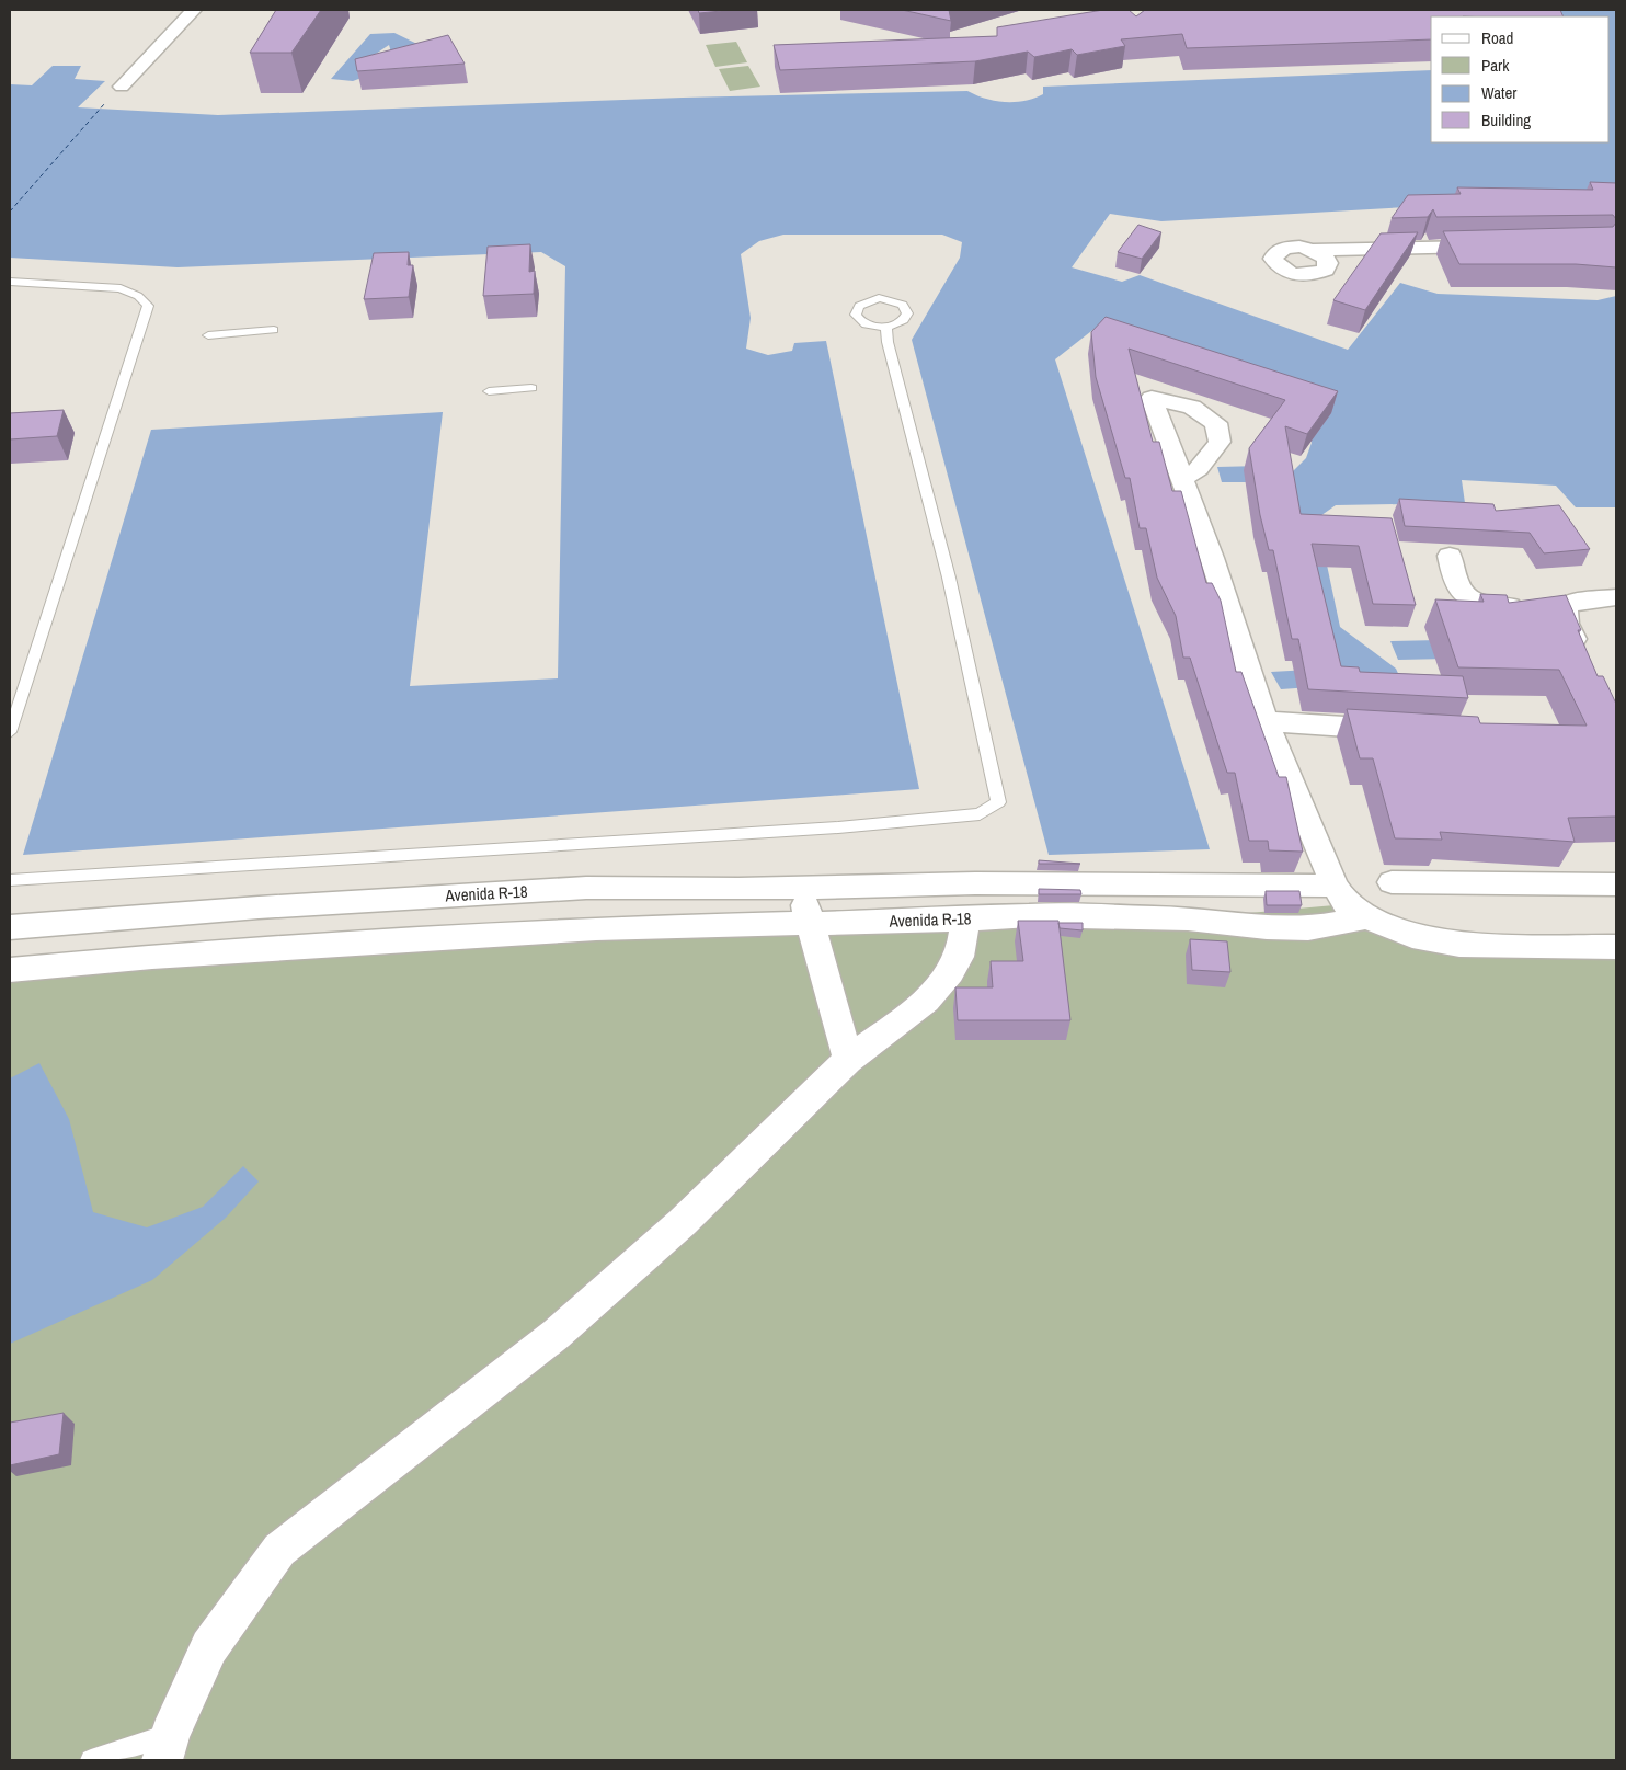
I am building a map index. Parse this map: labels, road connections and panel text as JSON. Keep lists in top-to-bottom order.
{
  "streets": {
    "street": ["Avenida R-18"]
  },
  "legend": [
    "Road",
    "Park",
    "Water",
    "Building"
  ]
}
